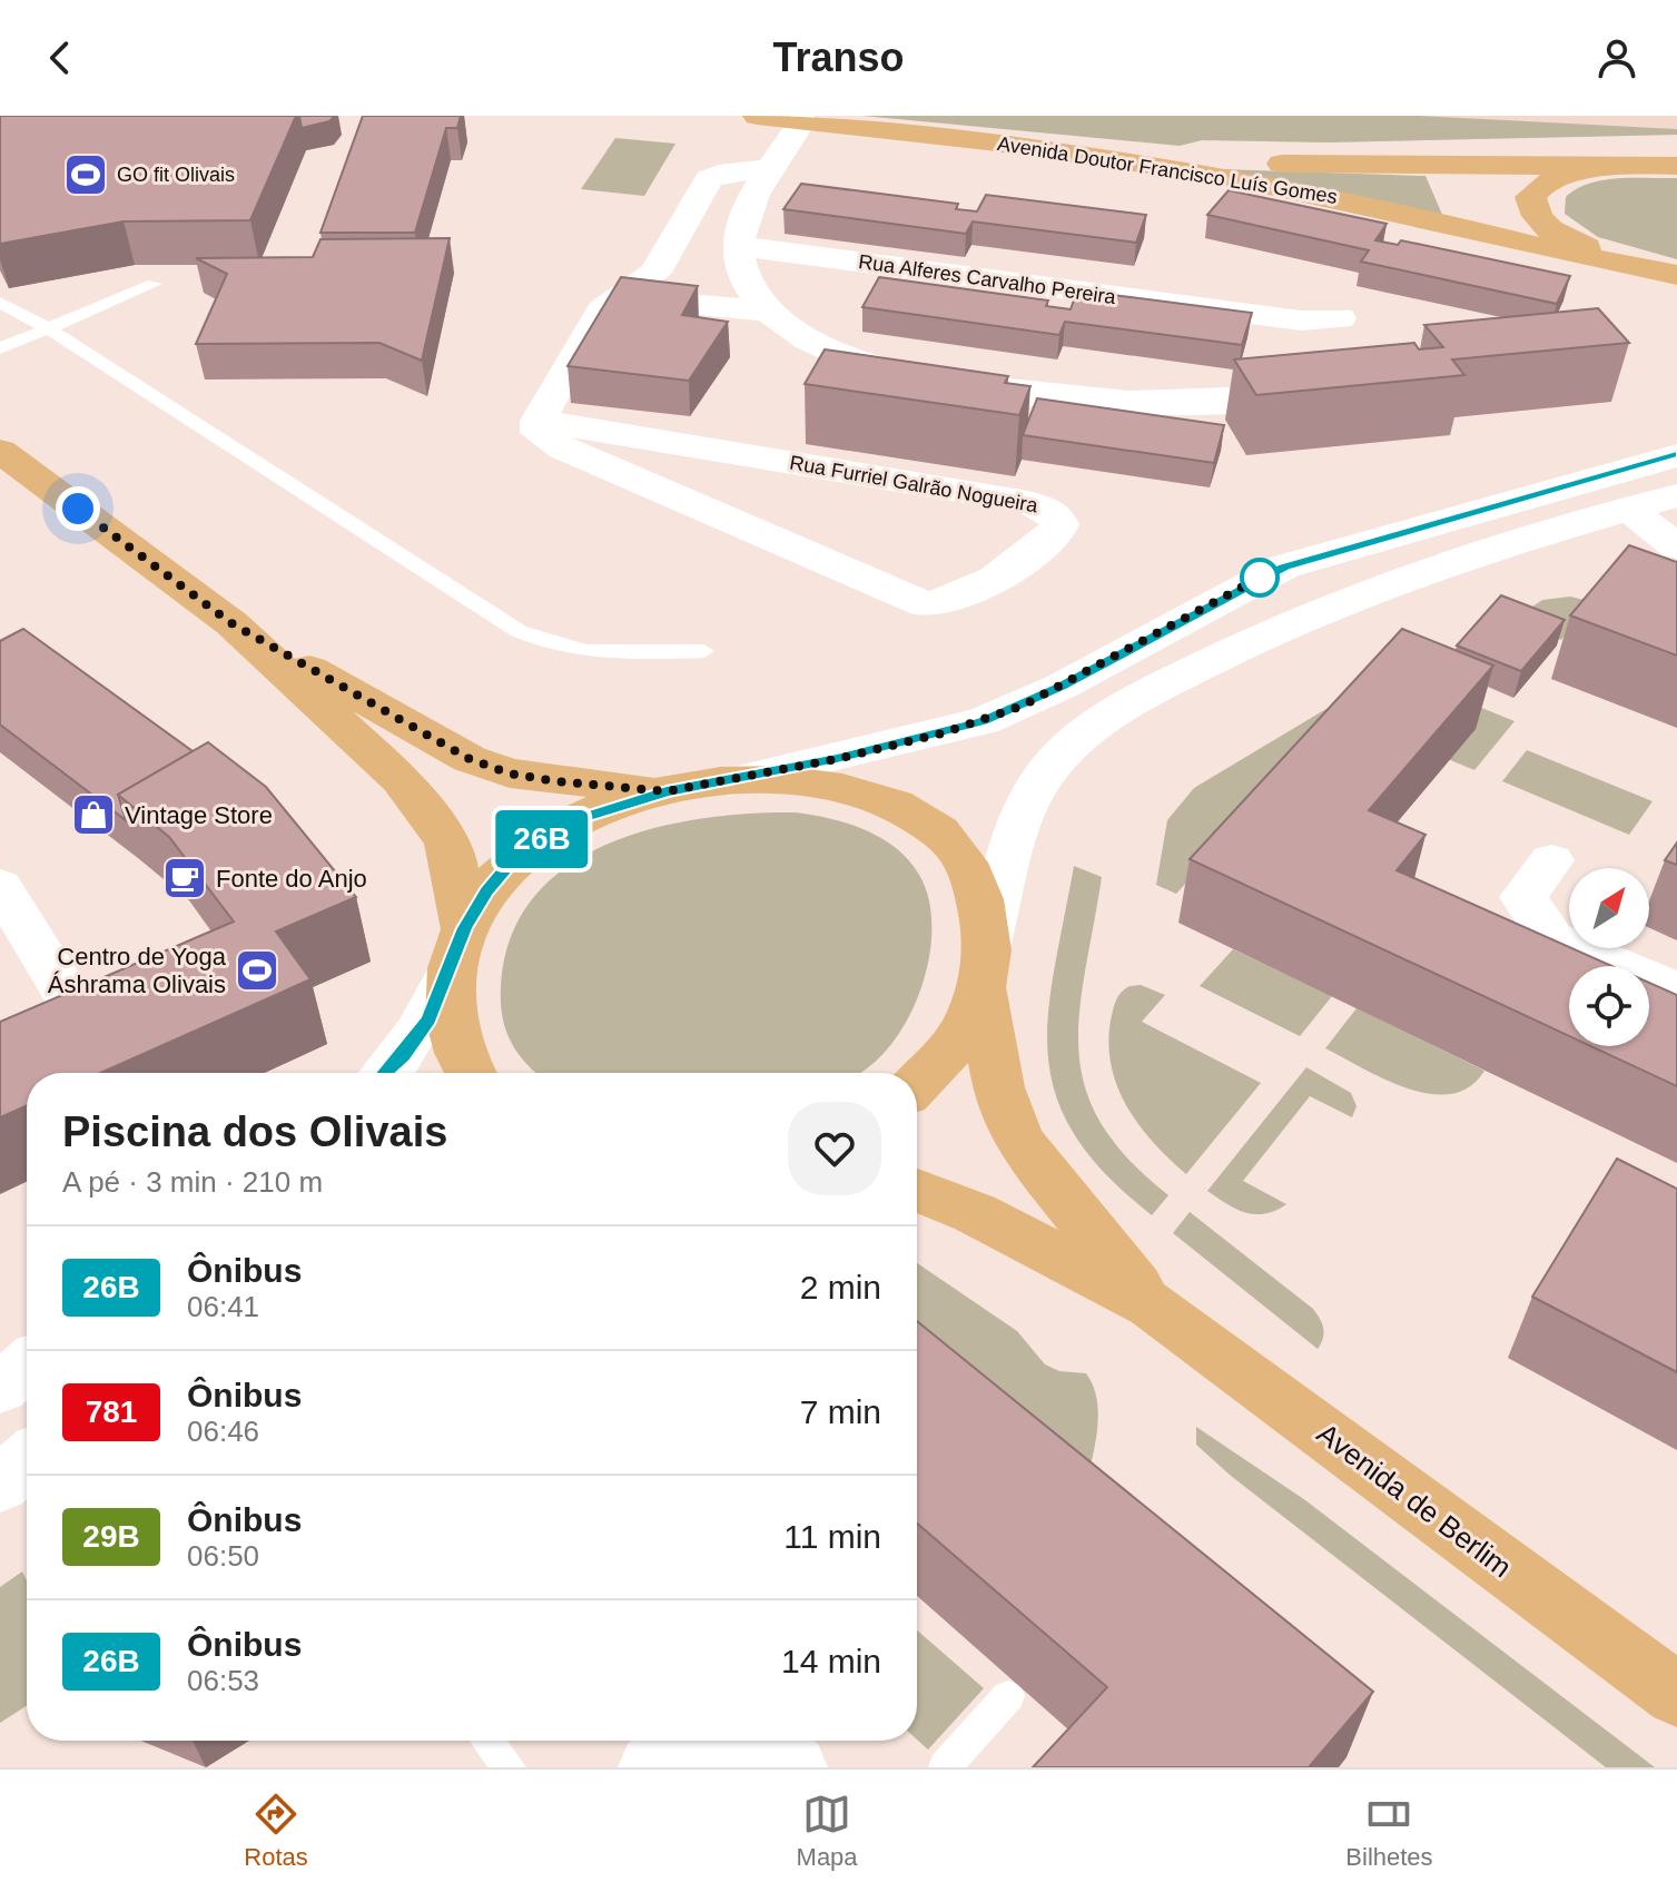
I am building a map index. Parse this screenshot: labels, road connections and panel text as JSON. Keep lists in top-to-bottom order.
{
  "streets": {
    "main road": ["Avenida Doutor Francisco Luís Gomes", "Avenida de Berlim"],
    "street": ["Rua Alferes Carvalho Pereira", "Rua Furriel Galrão Nogueira"]
  },
  "places": {
    "sports": ["GO fit Olivais", "Centro de Yoga Áshrama Olivais"],
    "shop": ["Vintage Store"],
    "cafe": ["Fonte do Anjo"]
  },
  "lines": ["bus line 26B"],
  "north": "top right",
  "page": {
    "header": "Transo",
    "on_map": "26B",
    "heading": ["Piscina dos Olivais", "A pé · 3 min · 210 m"],
    "list": [
      {
        "mark": "26B",
        "name": "Ônibus",
        "note": "06:41",
        "value": "2 min"
      },
      {
        "mark": "781",
        "name": "Ônibus",
        "note": "06:46",
        "value": "7 min"
      },
      {
        "mark": "29B",
        "name": "Ônibus",
        "note": "06:50",
        "value": "11 min"
      },
      {
        "mark": "26B",
        "name": "Ônibus",
        "note": "06:53",
        "value": "14 min"
      }
    ],
    "tabs": ["Rotas", "Mapa", "Bilhetes"]
  }
}
